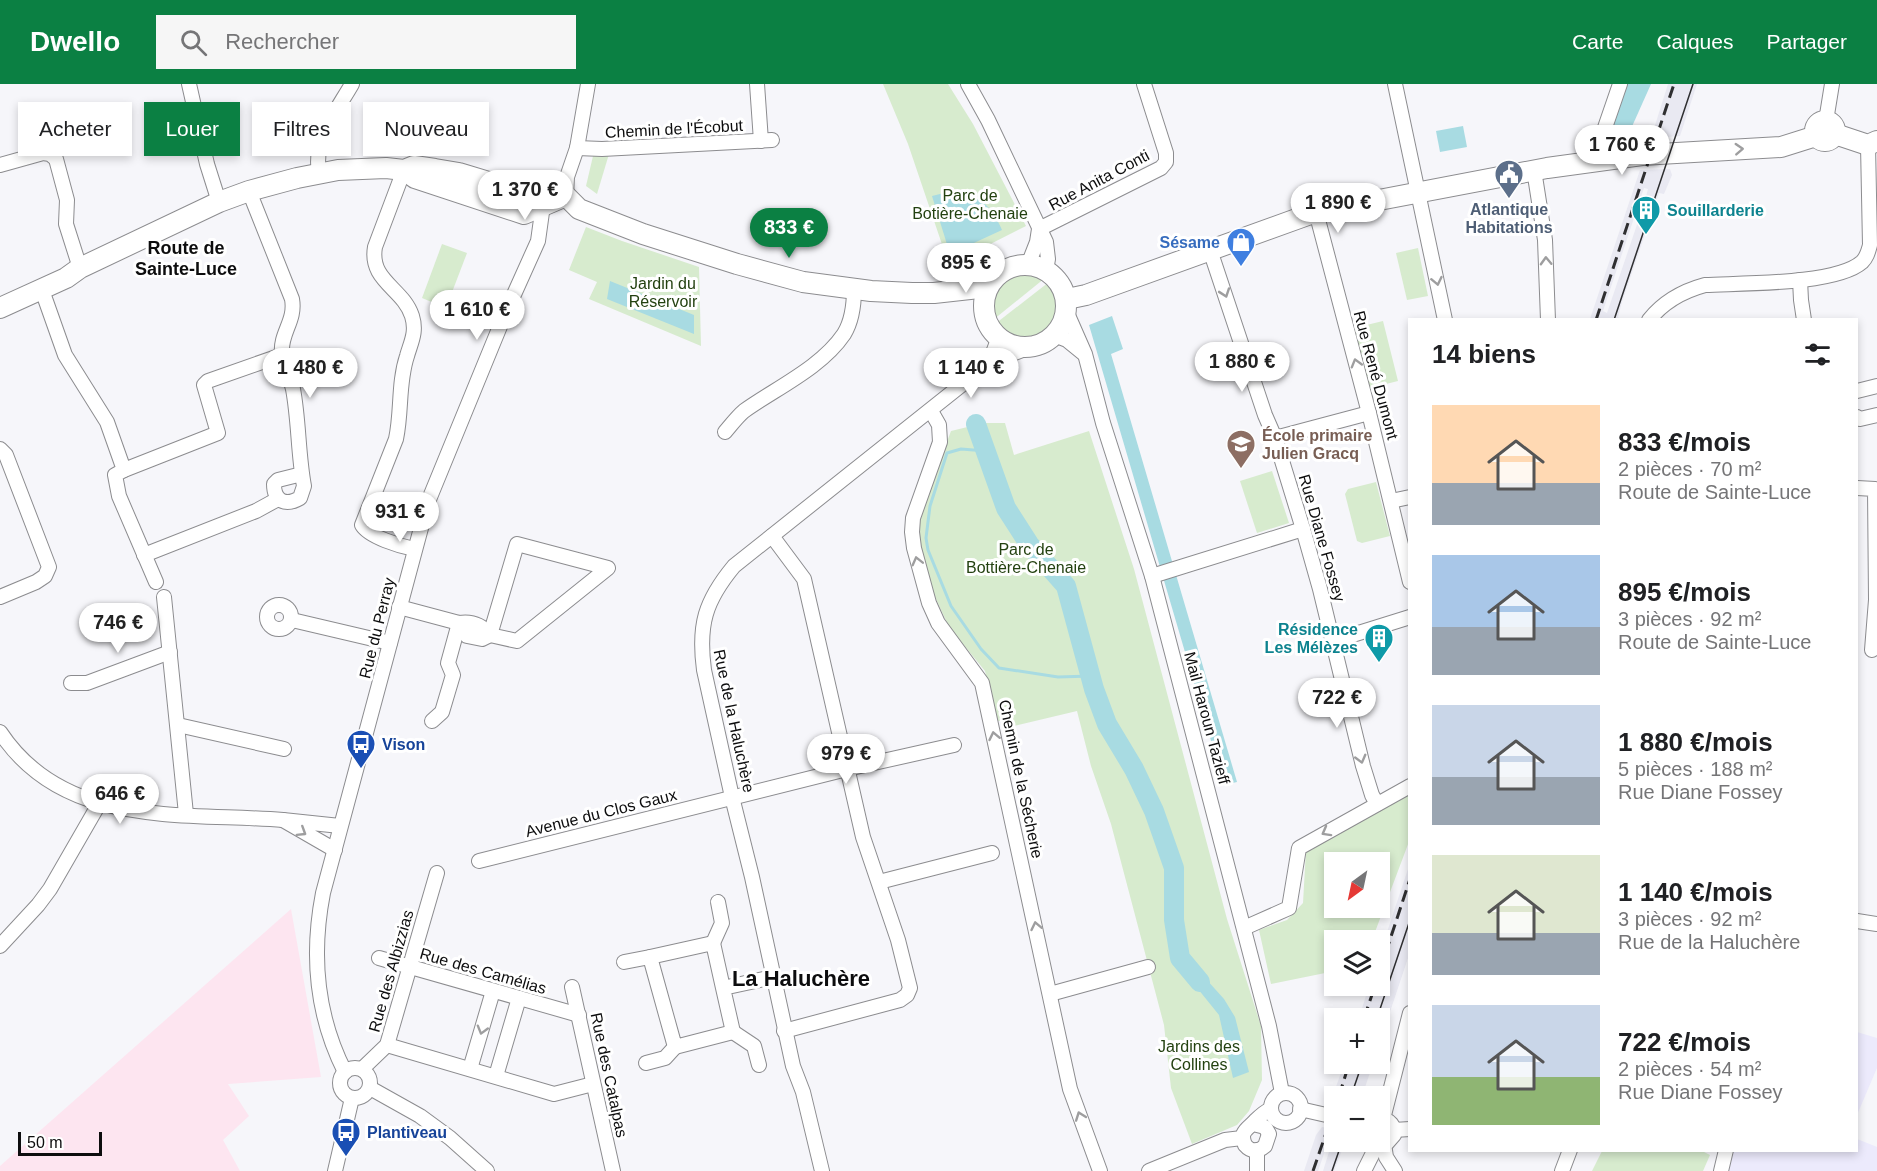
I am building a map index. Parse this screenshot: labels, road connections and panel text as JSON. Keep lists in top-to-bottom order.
{
  "streets": {
    "street": [
      "Chemin de l'Écobut",
      "Rue Anita Conti",
      "Rue René Dumont",
      "Rue Diane Fossey",
      "Rue du Perray",
      "Mail Haroun Tazieff",
      "Rue de la Haluchère",
      "Chemin de la Sécherie",
      "Avenue du Clos Gaux",
      "Rue des Albizzias",
      "Rue des Camélias",
      "Rue des Catalpas"
    ]
  },
  "crossings": [
    ["Rue du Perray", "Rue des Albizzias"],
    ["Mail Haroun Tazieff", "Rue de la Haluchère"],
    ["Rue de la Haluchère", "Chemin de la Sécherie"],
    ["Rue de la Haluchère", "Avenue du Clos Gaux"],
    ["Rue des Albizzias", "Rue des Camélias"],
    ["Rue des Camélias", "Rue des Catalpas"]
  ],
  "one_way": ["Rue Diane Fossey", "Chemin de la Sécherie"],
  "districts": ["Route de Sainte-Luce", "La Haluchère"],
  "parks": [
    "Parc de Botière-Chenaie",
    "Jardin du Réservoir",
    "Parc de Bottière-Chenaie",
    "Jardins des Collines"
  ],
  "places": {
    "public building": ["Atlantique Habitations"],
    "building": ["Souillarderie", "Résidence Les Mélèzes"],
    "shop": ["Sésame"],
    "school or university": ["École primaire Julien Gracq"],
    "bus stop": ["Vison", "Plantiveau"]
  },
  "scale_bar": "50 m",
  "north": "bottom left",
  "page": {
    "header": "Dwello",
    "search": "Rechercher",
    "nav": ["Carte", "Calques", "Partager"],
    "chip": [
      "Acheter",
      "Louer",
      "Filtres",
      "Nouveau"
    ],
    "price": [
      "1 760 €",
      "1 370 €",
      "1 890 €",
      "833 €",
      "895 €",
      "1 610 €",
      "1 880 €",
      "1 480 €",
      "1 140 €",
      "931 €",
      "746 €",
      "722 €",
      "979 €",
      "646 €"
    ],
    "heading": "14 biens",
    "list": [
      {
        "name": "833 €/mois",
        "note": "2 pièces · 70 m² · Route de Sainte-Luce"
      },
      {
        "name": "895 €/mois",
        "note": "3 pièces · 92 m² · Route de Sainte-Luce"
      },
      {
        "name": "1 880 €/mois",
        "note": "5 pièces · 188 m² · Rue Diane Fossey"
      },
      {
        "name": "1 140 €/mois",
        "note": "3 pièces · 92 m² · Rue de la Haluchère"
      },
      {
        "name": "722 €/mois",
        "note": "2 pièces · 54 m² · Rue Diane Fossey"
      }
    ],
    "map_buttons": ["+", "−"],
    "scale": "50 m"
  }
}
